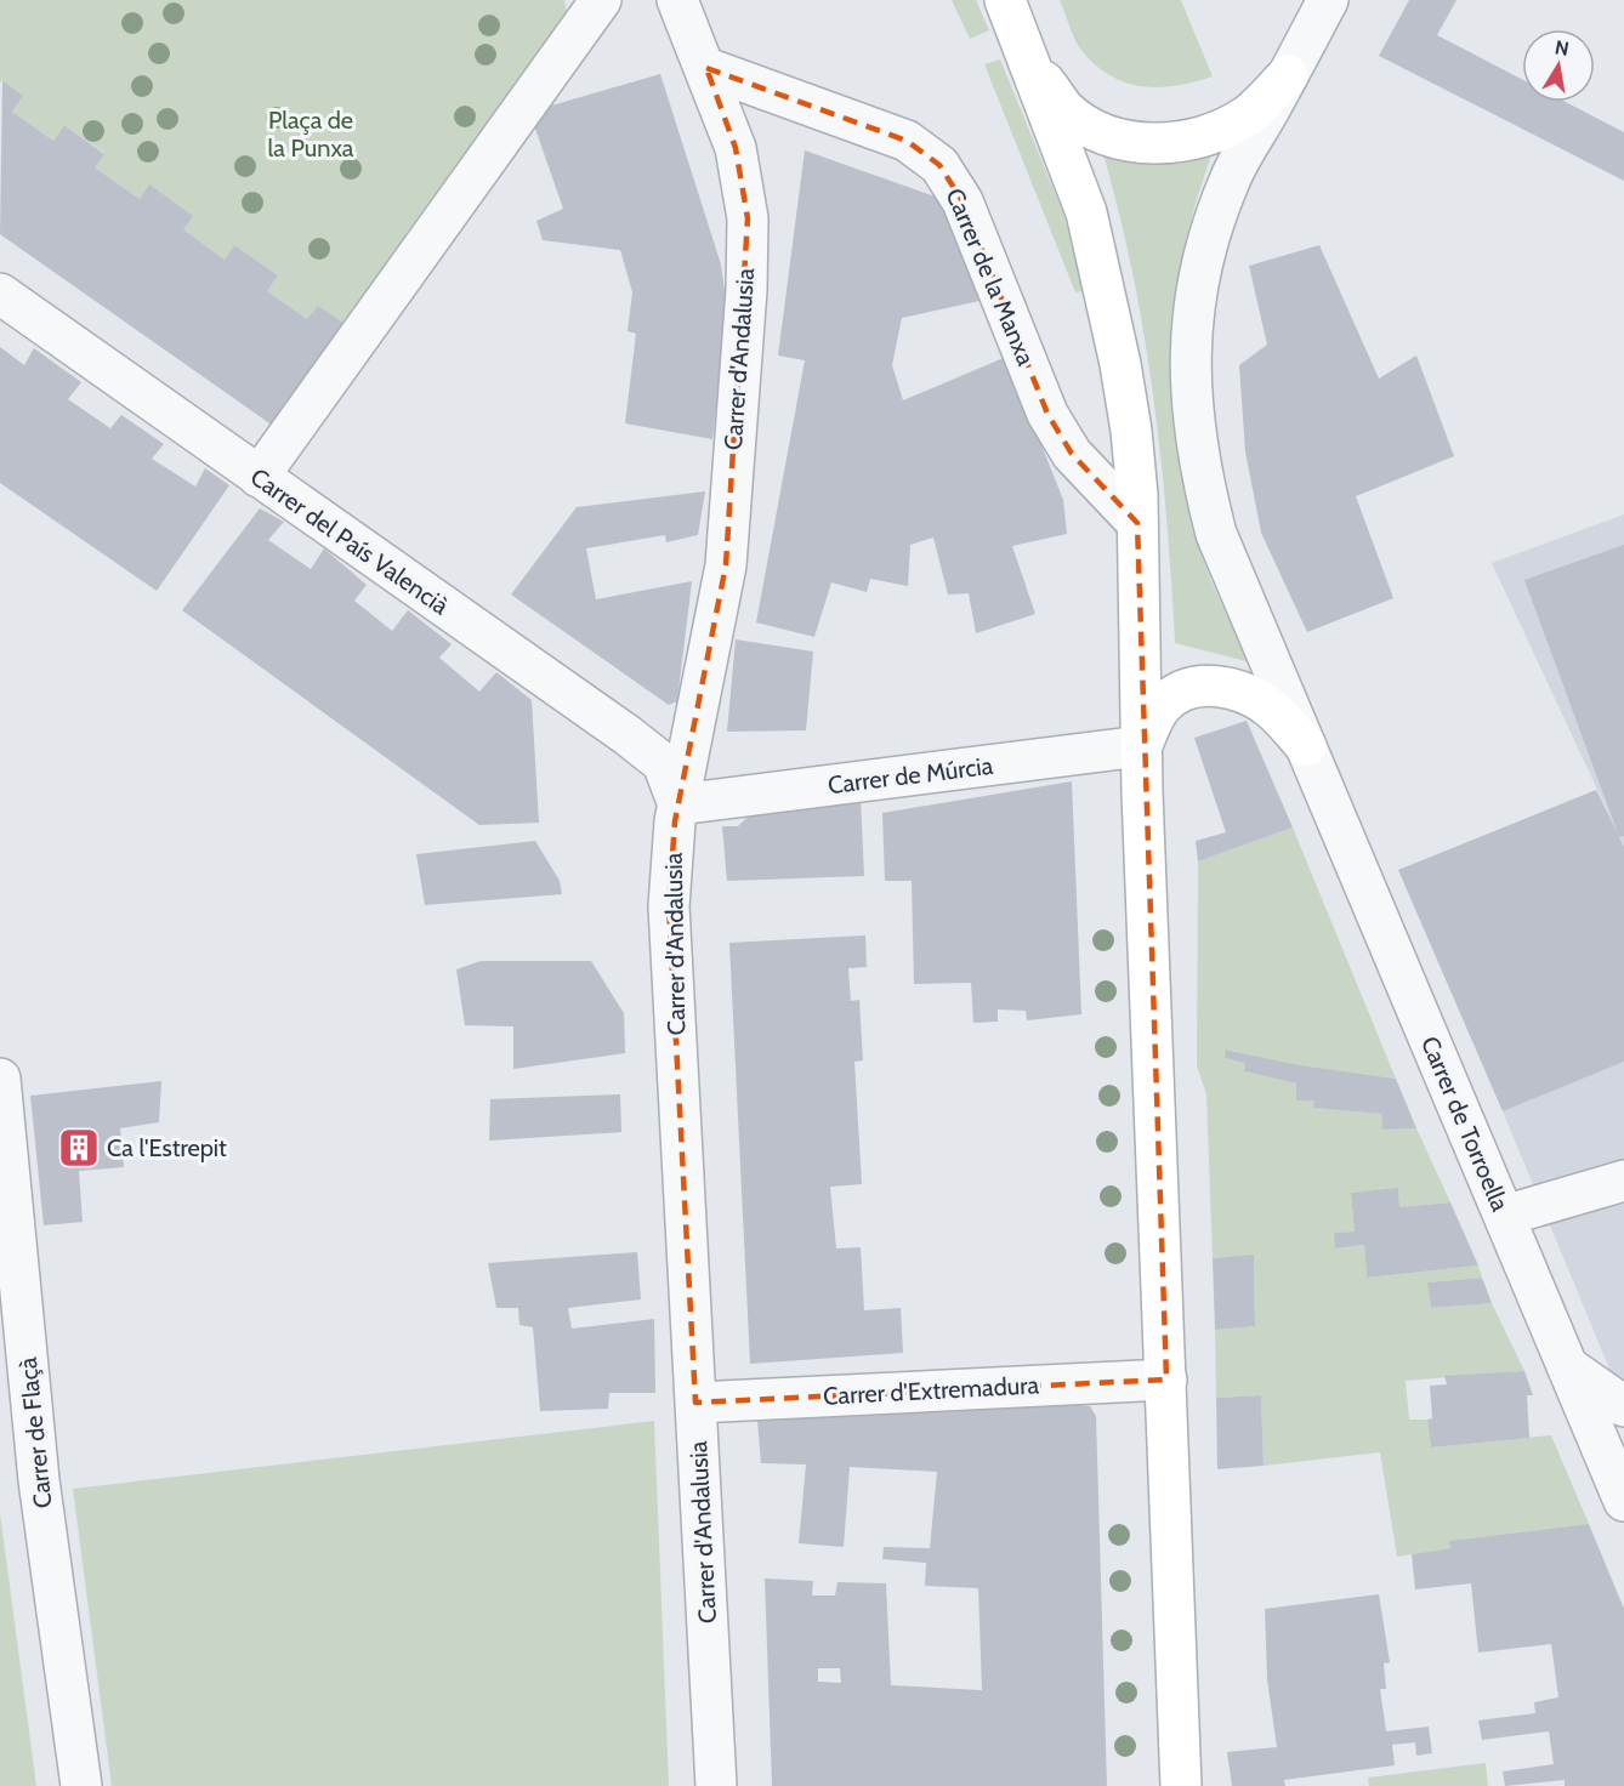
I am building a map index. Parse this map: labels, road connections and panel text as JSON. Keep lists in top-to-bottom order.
{
  "streets": {
    "street": [
      "Carrer de la Manxa",
      "Carrer d'Andalusia",
      "Carrer del País Valencià",
      "Carrer de Múrcia",
      "Carrer de Torroella",
      "Carrer d'Extremadura",
      "Carrer de Flaçà"
    ]
  },
  "crossings": [
    ["Carrer de la Manxa", "Carrer d'Andalusia"],
    ["Carrer d'Andalusia", "Carrer del País Valencià"],
    ["Carrer d'Andalusia", "Carrer de Múrcia"],
    ["Carrer d'Andalusia", "Carrer d'Extremadura"],
    ["Carrer del País Valencià", "Carrer de Múrcia"],
    ["Carrer de Múrcia", "Carrer de Torroella"]
  ],
  "parks": ["Plaça de la Punxa"],
  "places": {
    "building": ["Ca l'Estrepit"]
  },
  "north": "top"
}
